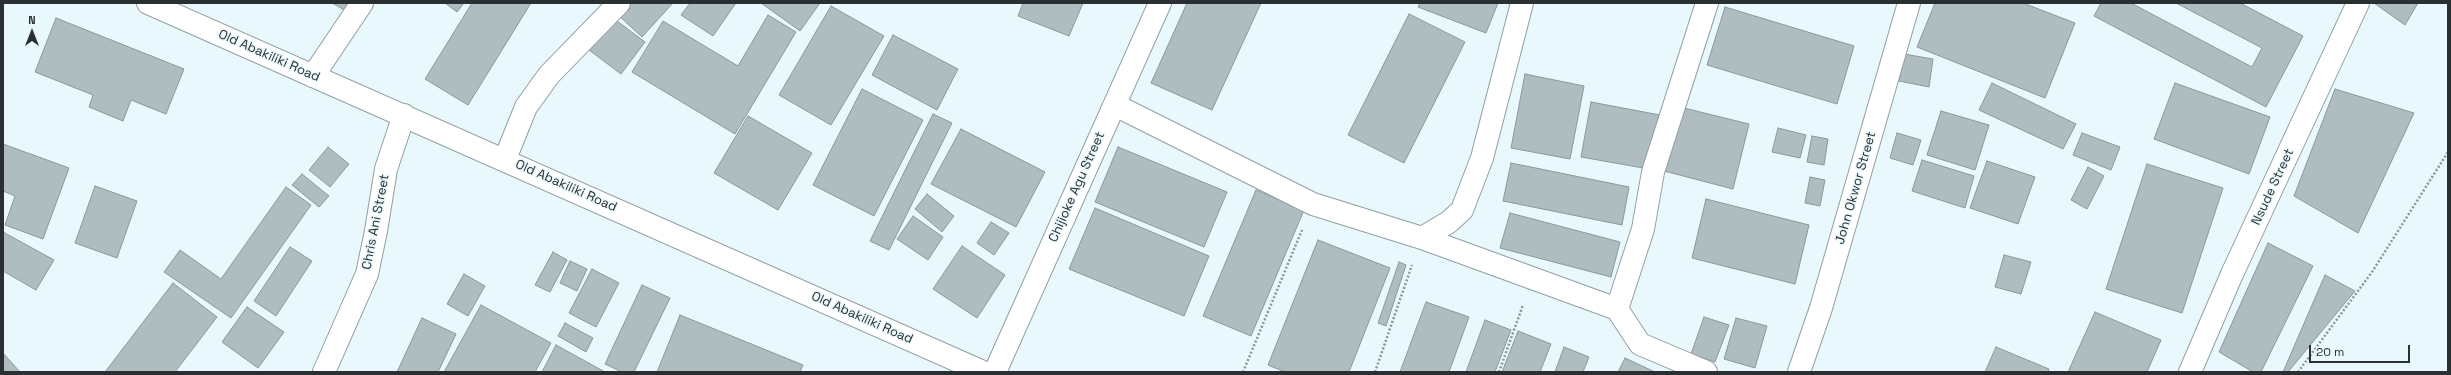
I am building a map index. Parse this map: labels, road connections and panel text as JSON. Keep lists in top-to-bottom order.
{
  "streets": {
    "street": [
      "Old Abakiliki Road",
      "Chijioke Agu Street",
      "Nsude Street",
      "John Okwor Street",
      "Chris Ani Street"
    ]
  },
  "crossings": [
    ["Old Abakiliki Road", "Chris Ani Street"]
  ],
  "scale_bar": "20 m",
  "north": "top"
}
